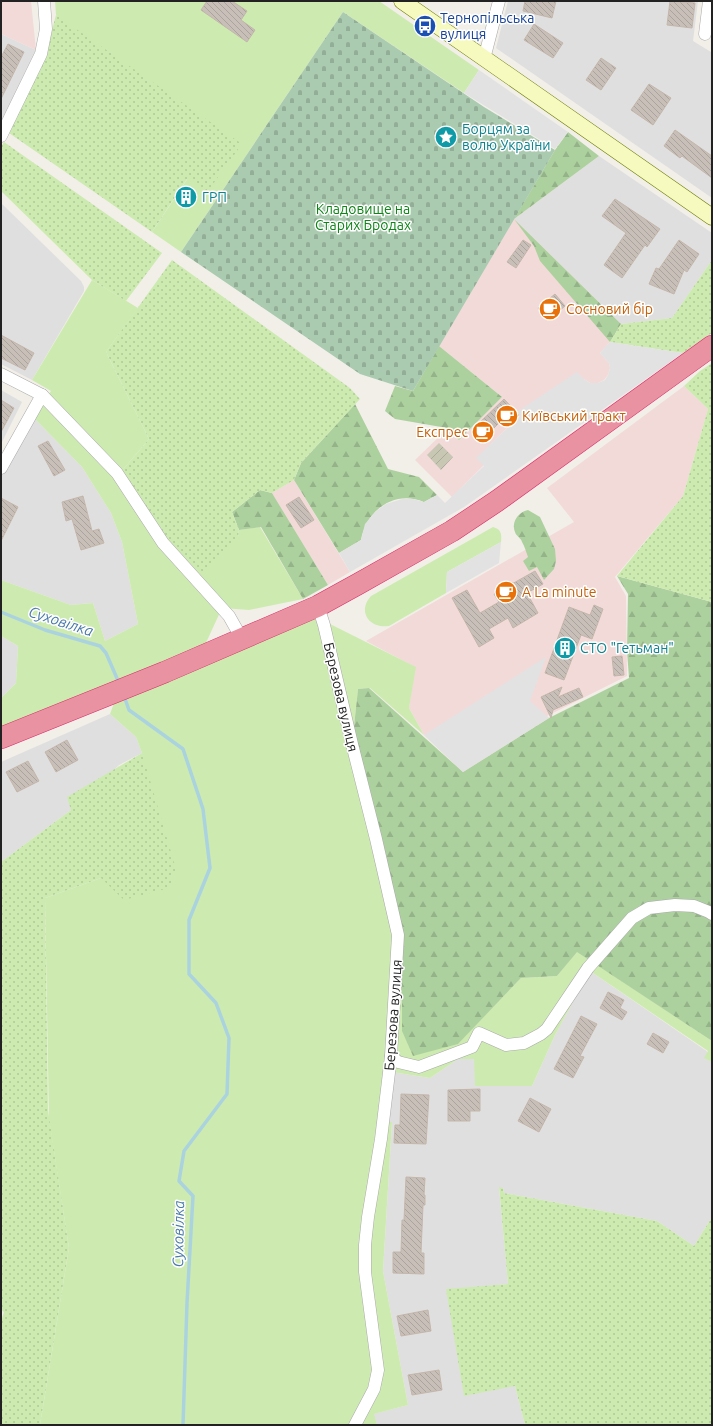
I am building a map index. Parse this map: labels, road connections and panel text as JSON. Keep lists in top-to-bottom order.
{
  "streets": {
    "street": ["Березова вулиця"]
  },
  "water": ["Суховілка"],
  "parks": ["Кладовище на Старих Бродах"],
  "places": {
    "bus stop": ["Тернопільська вулиця"],
    "place": ["Борцям за волю України"],
    "building": ["ГРП", "СТО \"Гетьман\""],
    "cafe": [
      "Сосновий бір",
      "Київський тракт",
      "Експрес",
      "A La minute"
    ]
  }
}
